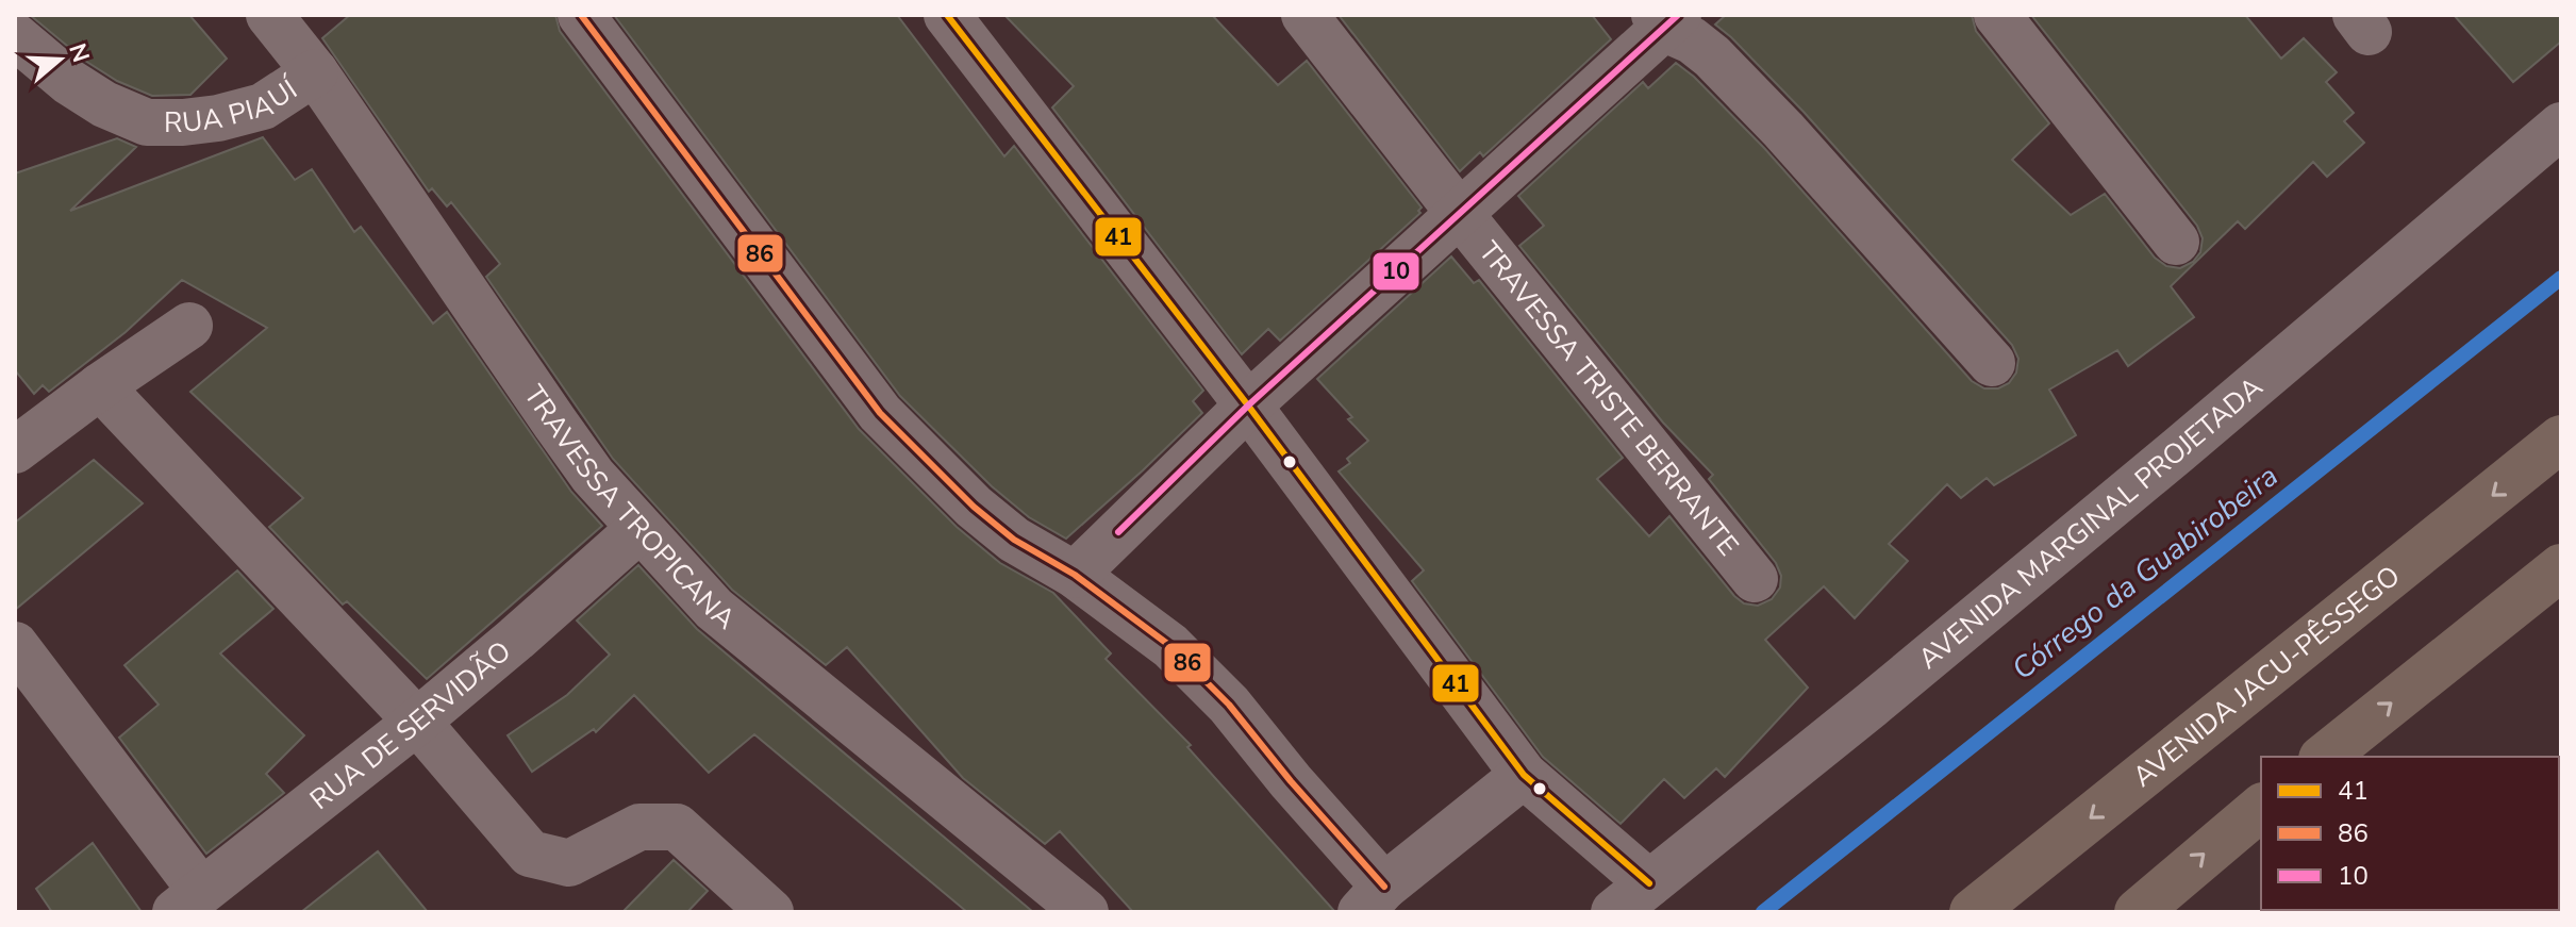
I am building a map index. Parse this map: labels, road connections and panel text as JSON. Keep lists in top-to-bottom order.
{
  "streets": {
    "highway": ["AVENIDA JACU-PÊSSEGO"],
    "street": [
      "RUA PIAUÍ",
      "TRAVESSA TRISTE BERRANTE",
      "TRAVESSA TROPICANA",
      "AVENIDA MARGINAL PROJETADA",
      "RUA DE SERVIDÃO"
    ]
  },
  "crossings": [
    ["RUA PIAUÍ", "TRAVESSA TROPICANA"],
    ["TRAVESSA TROPICANA", "RUA DE SERVIDÃO"]
  ],
  "water": ["Córrego da Guabirobeira"],
  "lines": ["transit line 41", "transit line 86", "transit line 10"],
  "legend": ["41", "86", "10"],
  "north": "right"
}
